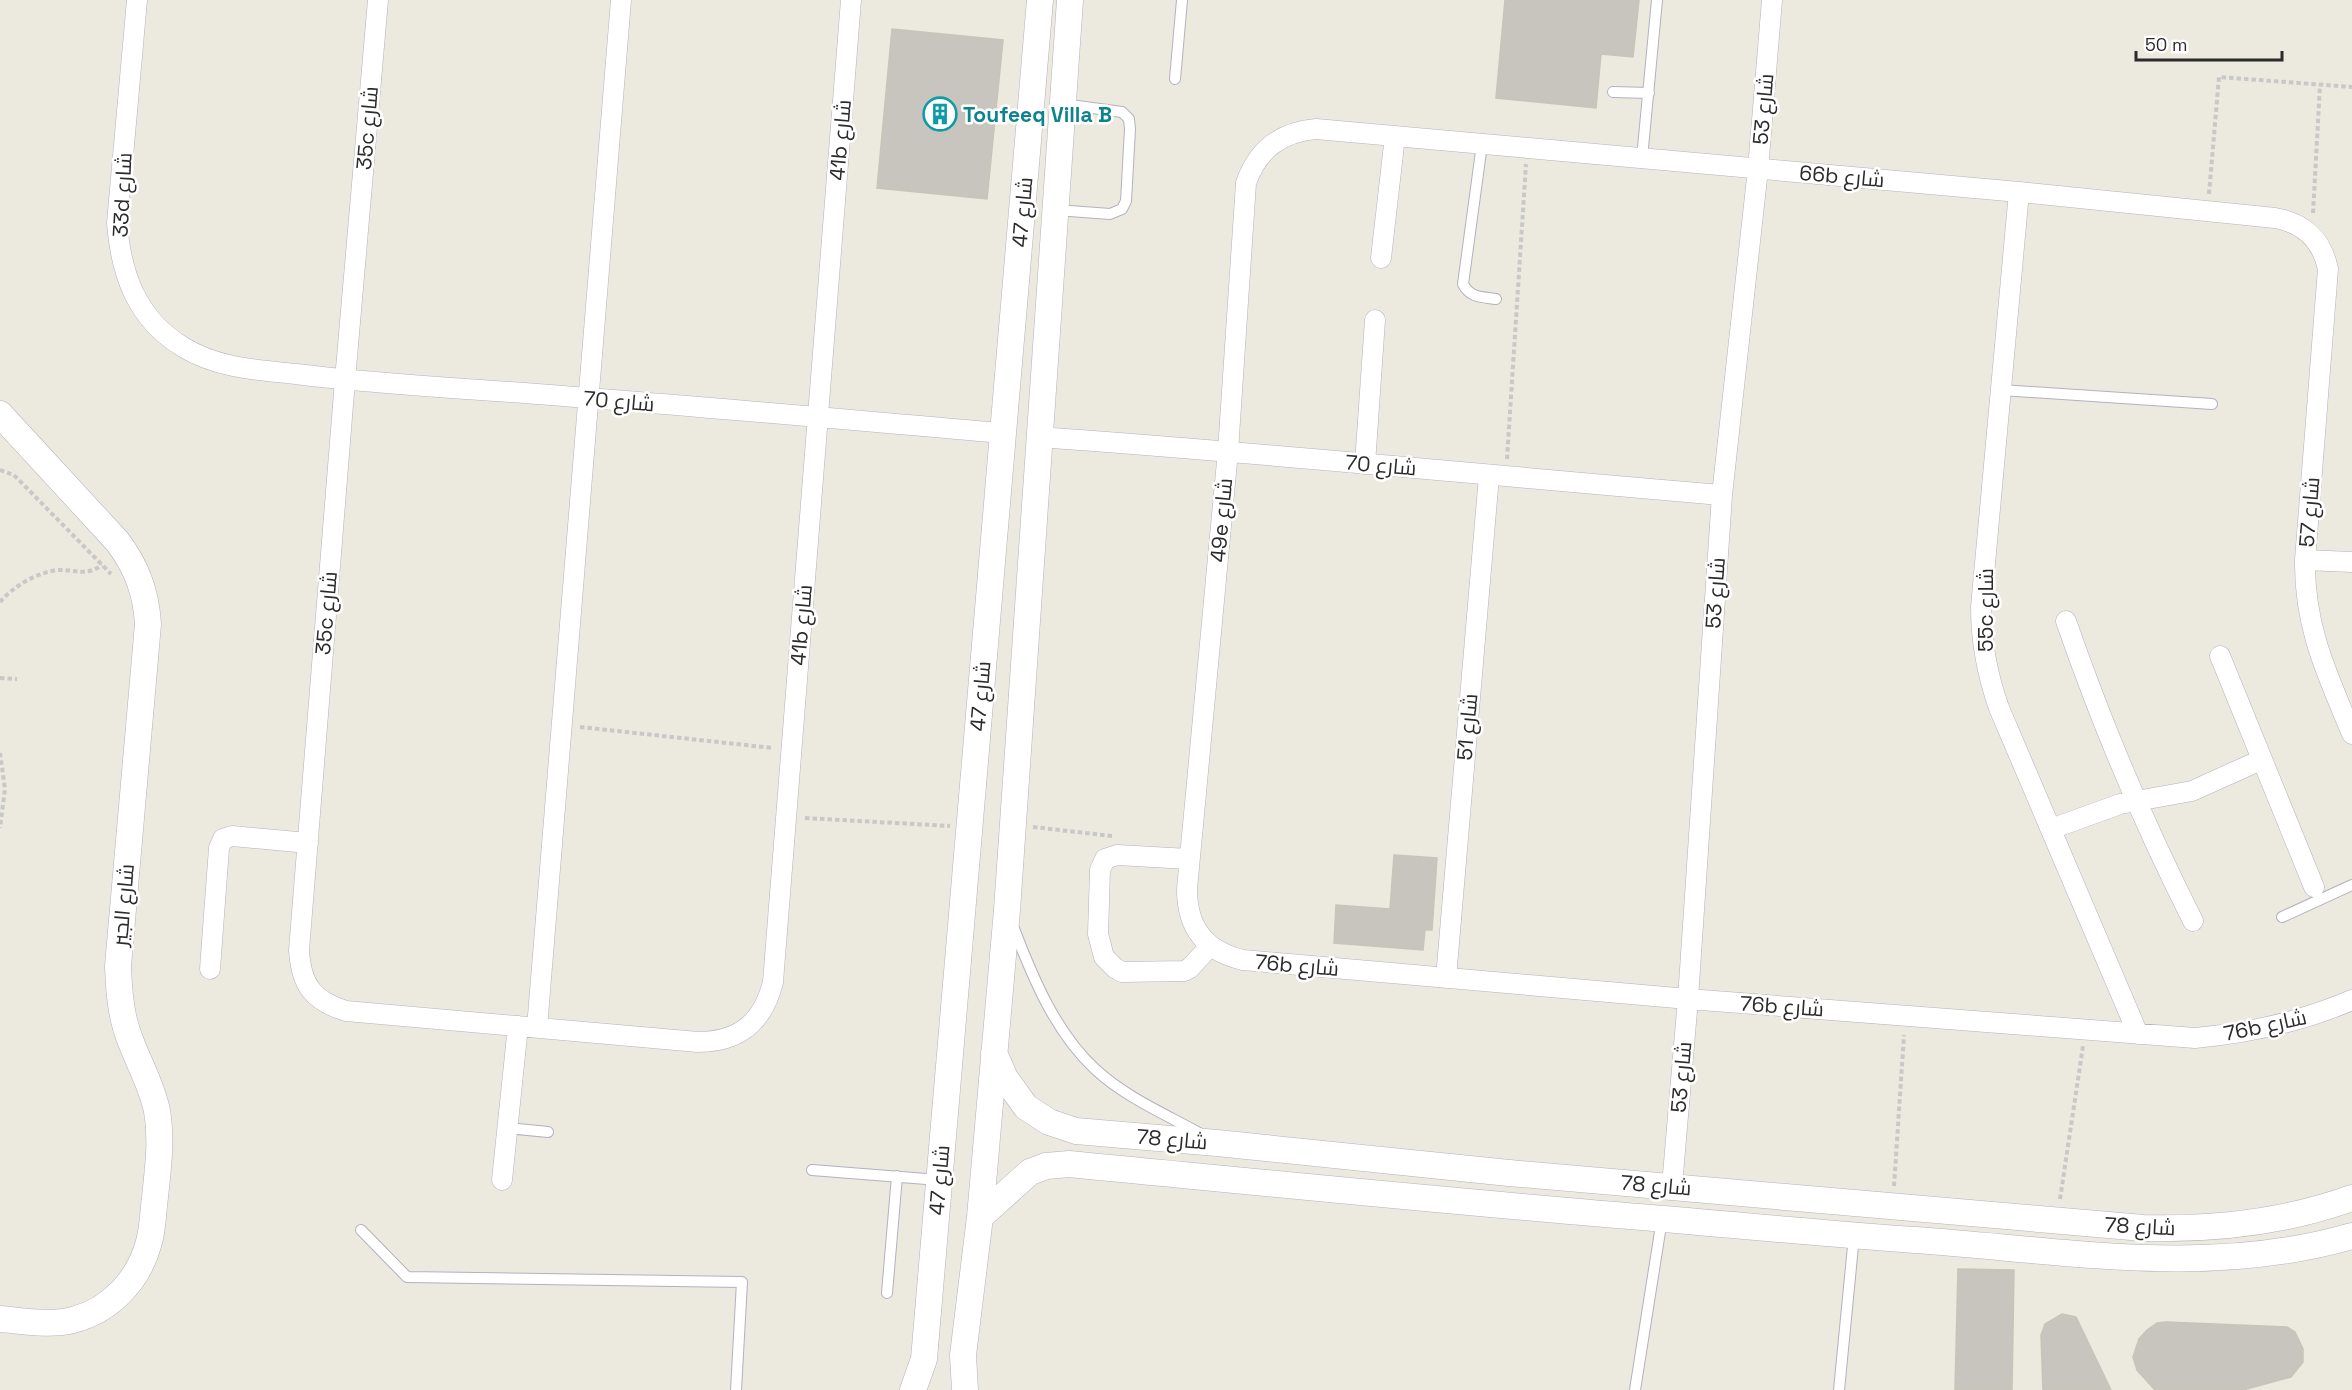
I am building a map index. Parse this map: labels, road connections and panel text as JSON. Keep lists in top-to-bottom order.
{
  "streets": {
    "street": [
      "شارع 53",
      "35c شارع",
      "41b شارع",
      "66b شارع",
      "33d شارع",
      "شارع 47",
      "شارع 70",
      "شارع 57",
      "49e شارع",
      "55c شارع",
      "شارع 51",
      "شارع الجير",
      "76b شارع",
      "شارع 78"
    ]
  },
  "crossings": [
    ["شارع 53", "66b شارع"],
    ["شارع 53", "شارع 70"],
    ["شارع 53", "76b شارع"],
    ["شارع 53", "شارع 78"],
    ["35c شارع", "41b شارع"],
    ["35c شارع", "شارع 70"],
    ["41b شارع", "شارع 70"],
    ["66b شارع", "شارع 57"],
    ["66b شارع", "49e شارع"],
    ["66b شارع", "55c شارع"],
    ["33d شارع", "شارع 70"],
    ["شارع 47", "شارع 70"],
    ["شارع 47", "شارع 78"],
    ["شارع 70", "49e شارع"],
    ["شارع 70", "شارع 51"],
    ["49e شارع", "76b شارع"],
    ["55c شارع", "76b شارع"],
    ["شارع 51", "76b شارع"]
  ],
  "places": {
    "building": ["Toufeeq Villa B"]
  },
  "scale_bar": "50 m"
}
